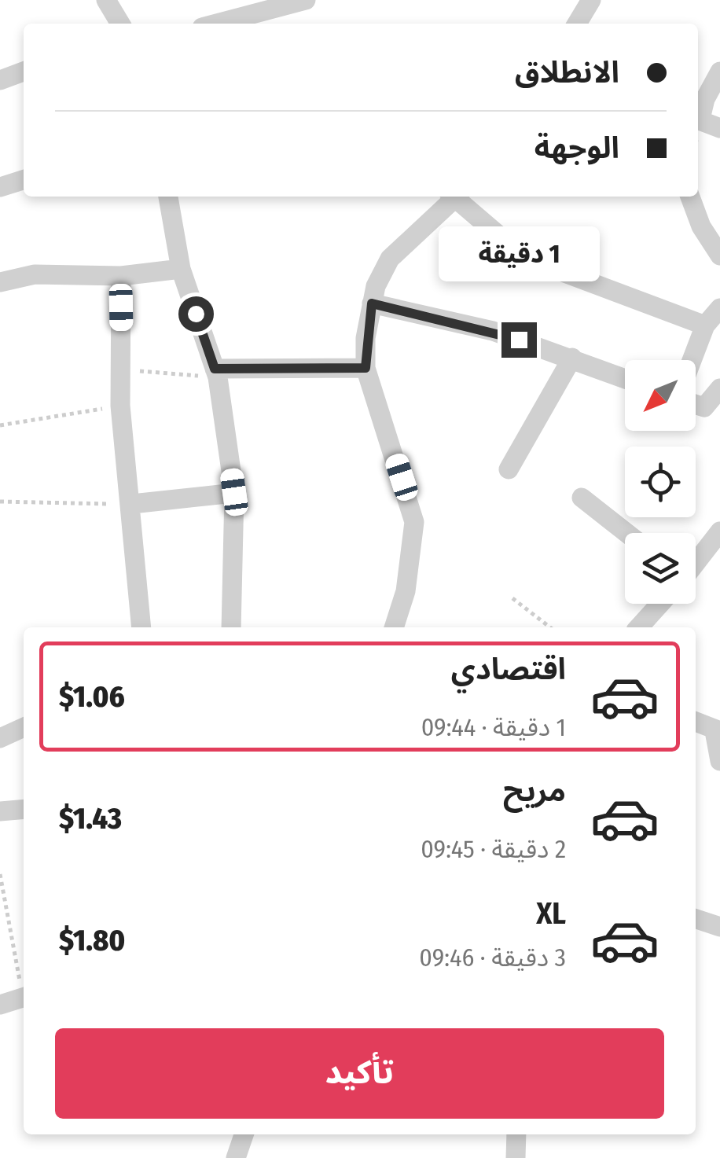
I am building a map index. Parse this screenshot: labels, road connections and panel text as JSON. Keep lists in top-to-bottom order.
{
  "north": "bottom left",
  "page": {
    "banner": ["الانطلاق", "الوجهة"],
    "bubble": "1 دقيقة",
    "list": [
      {
        "name": "اقتصادي",
        "note": "1 دقيقة · 09:44",
        "value": "$1.06"
      },
      {
        "name": "مريح",
        "note": "2 دقيقة · 09:45",
        "value": "$1.43"
      },
      {
        "name": "XL",
        "note": "3 دقيقة · 09:46",
        "value": "$1.80"
      }
    ],
    "buttons": "تأكيد"
  }
}
